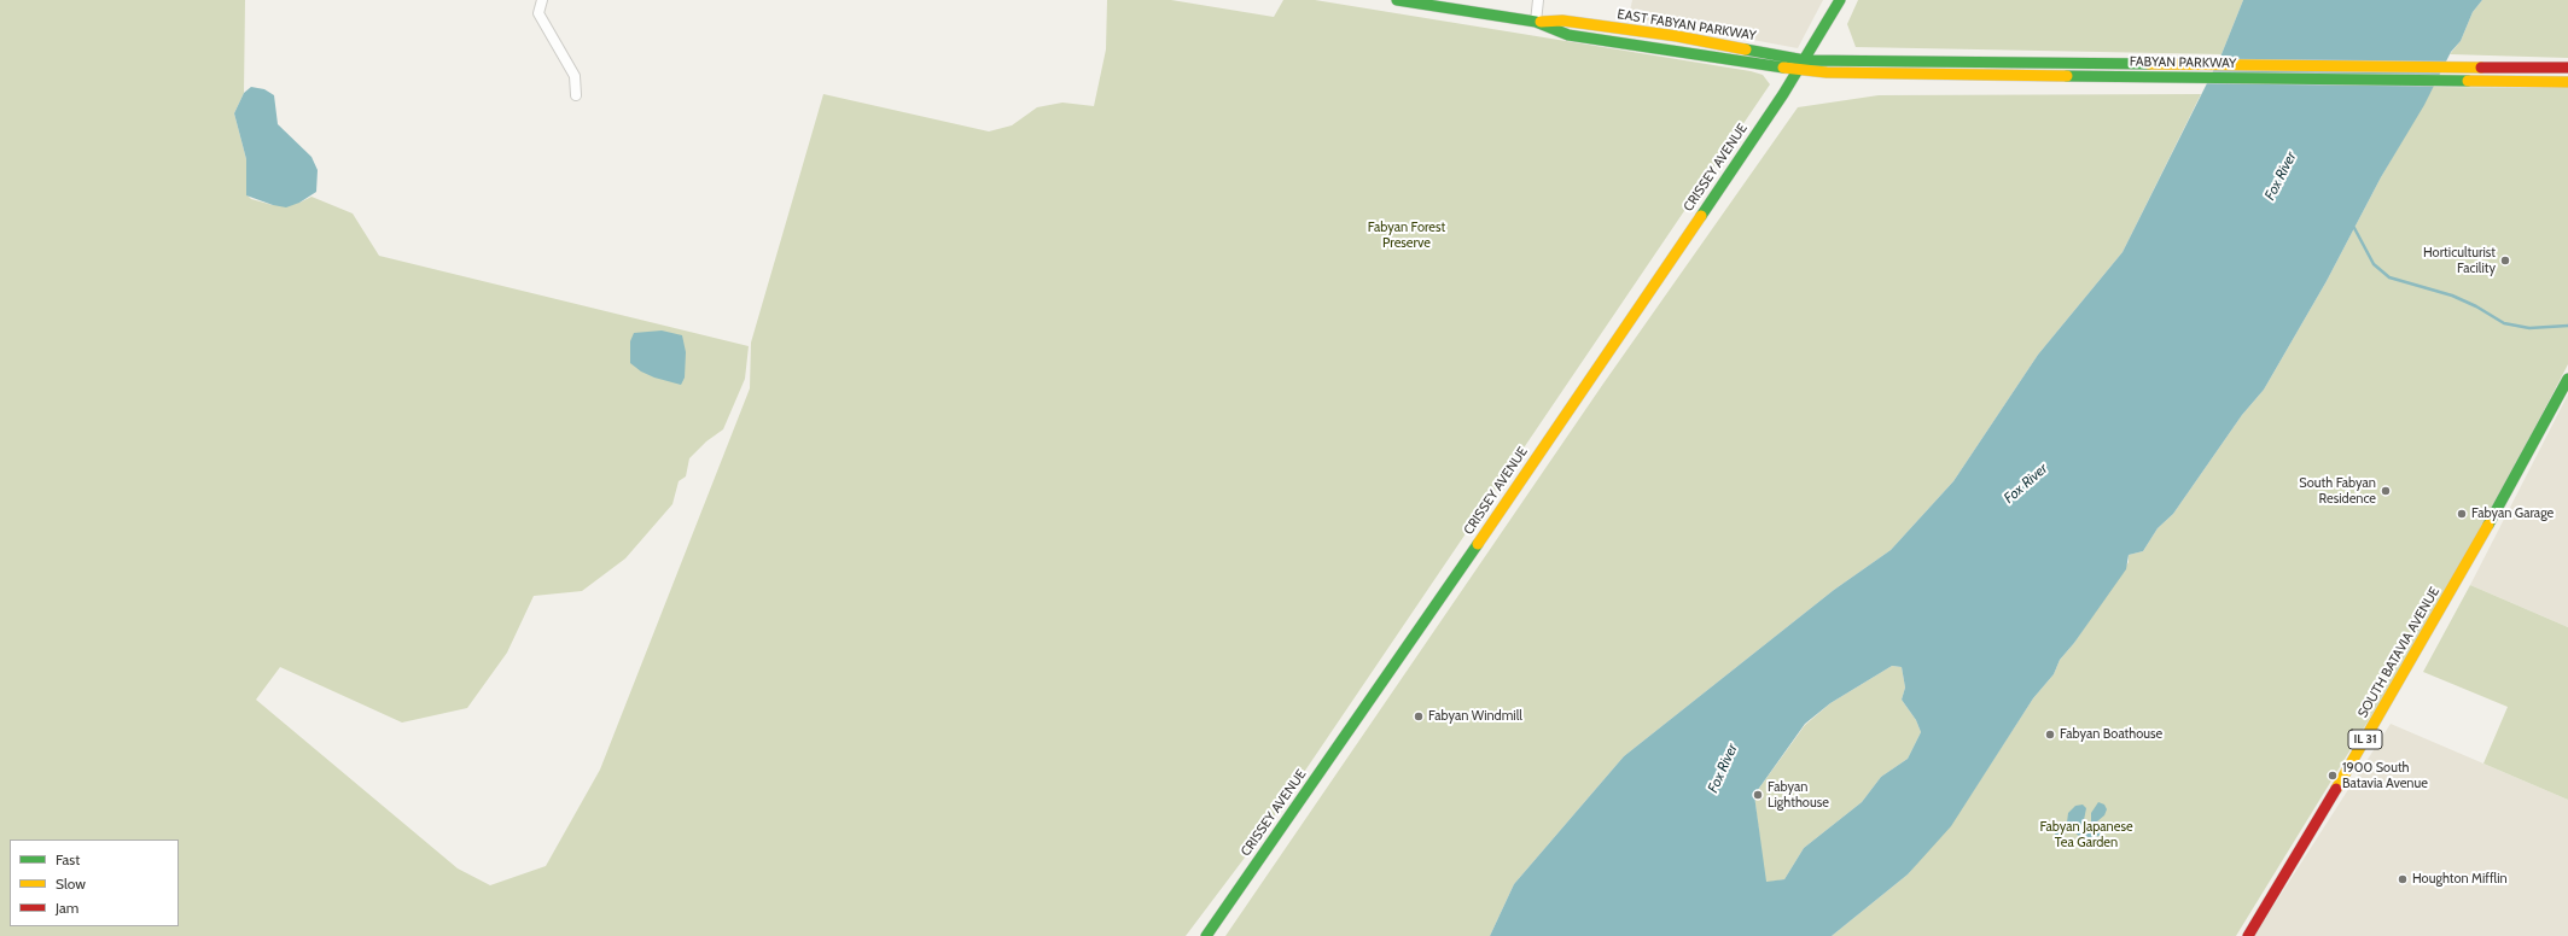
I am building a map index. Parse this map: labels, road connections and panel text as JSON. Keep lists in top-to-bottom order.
{
  "streets": {
    "main road": [
      "EAST FABYAN PARKWAY",
      "FABYAN PARKWAY",
      "CRISSEY AVENUE",
      "SOUTH BATAVIA AVENUE",
      "IL 31"
    ]
  },
  "crossings": [
    ["EAST FABYAN PARKWAY", "FABYAN PARKWAY"],
    ["EAST FABYAN PARKWAY", "CRISSEY AVENUE"],
    ["FABYAN PARKWAY", "CRISSEY AVENUE"]
  ],
  "water": ["Fox River"],
  "parks": ["Fabyan Forest Preserve", "Fabyan Japanese Tea Garden"],
  "places": [
    "Horticulturist Facility",
    "South Fabyan Residence",
    "Fabyan Garage",
    "Fabyan Windmill",
    "Fabyan Boathouse",
    "1900 South Batavia Avenue",
    "Fabyan Lighthouse",
    "Houghton Mifflin"
  ],
  "legend": ["Fast", "Slow", "Jam"]
}
